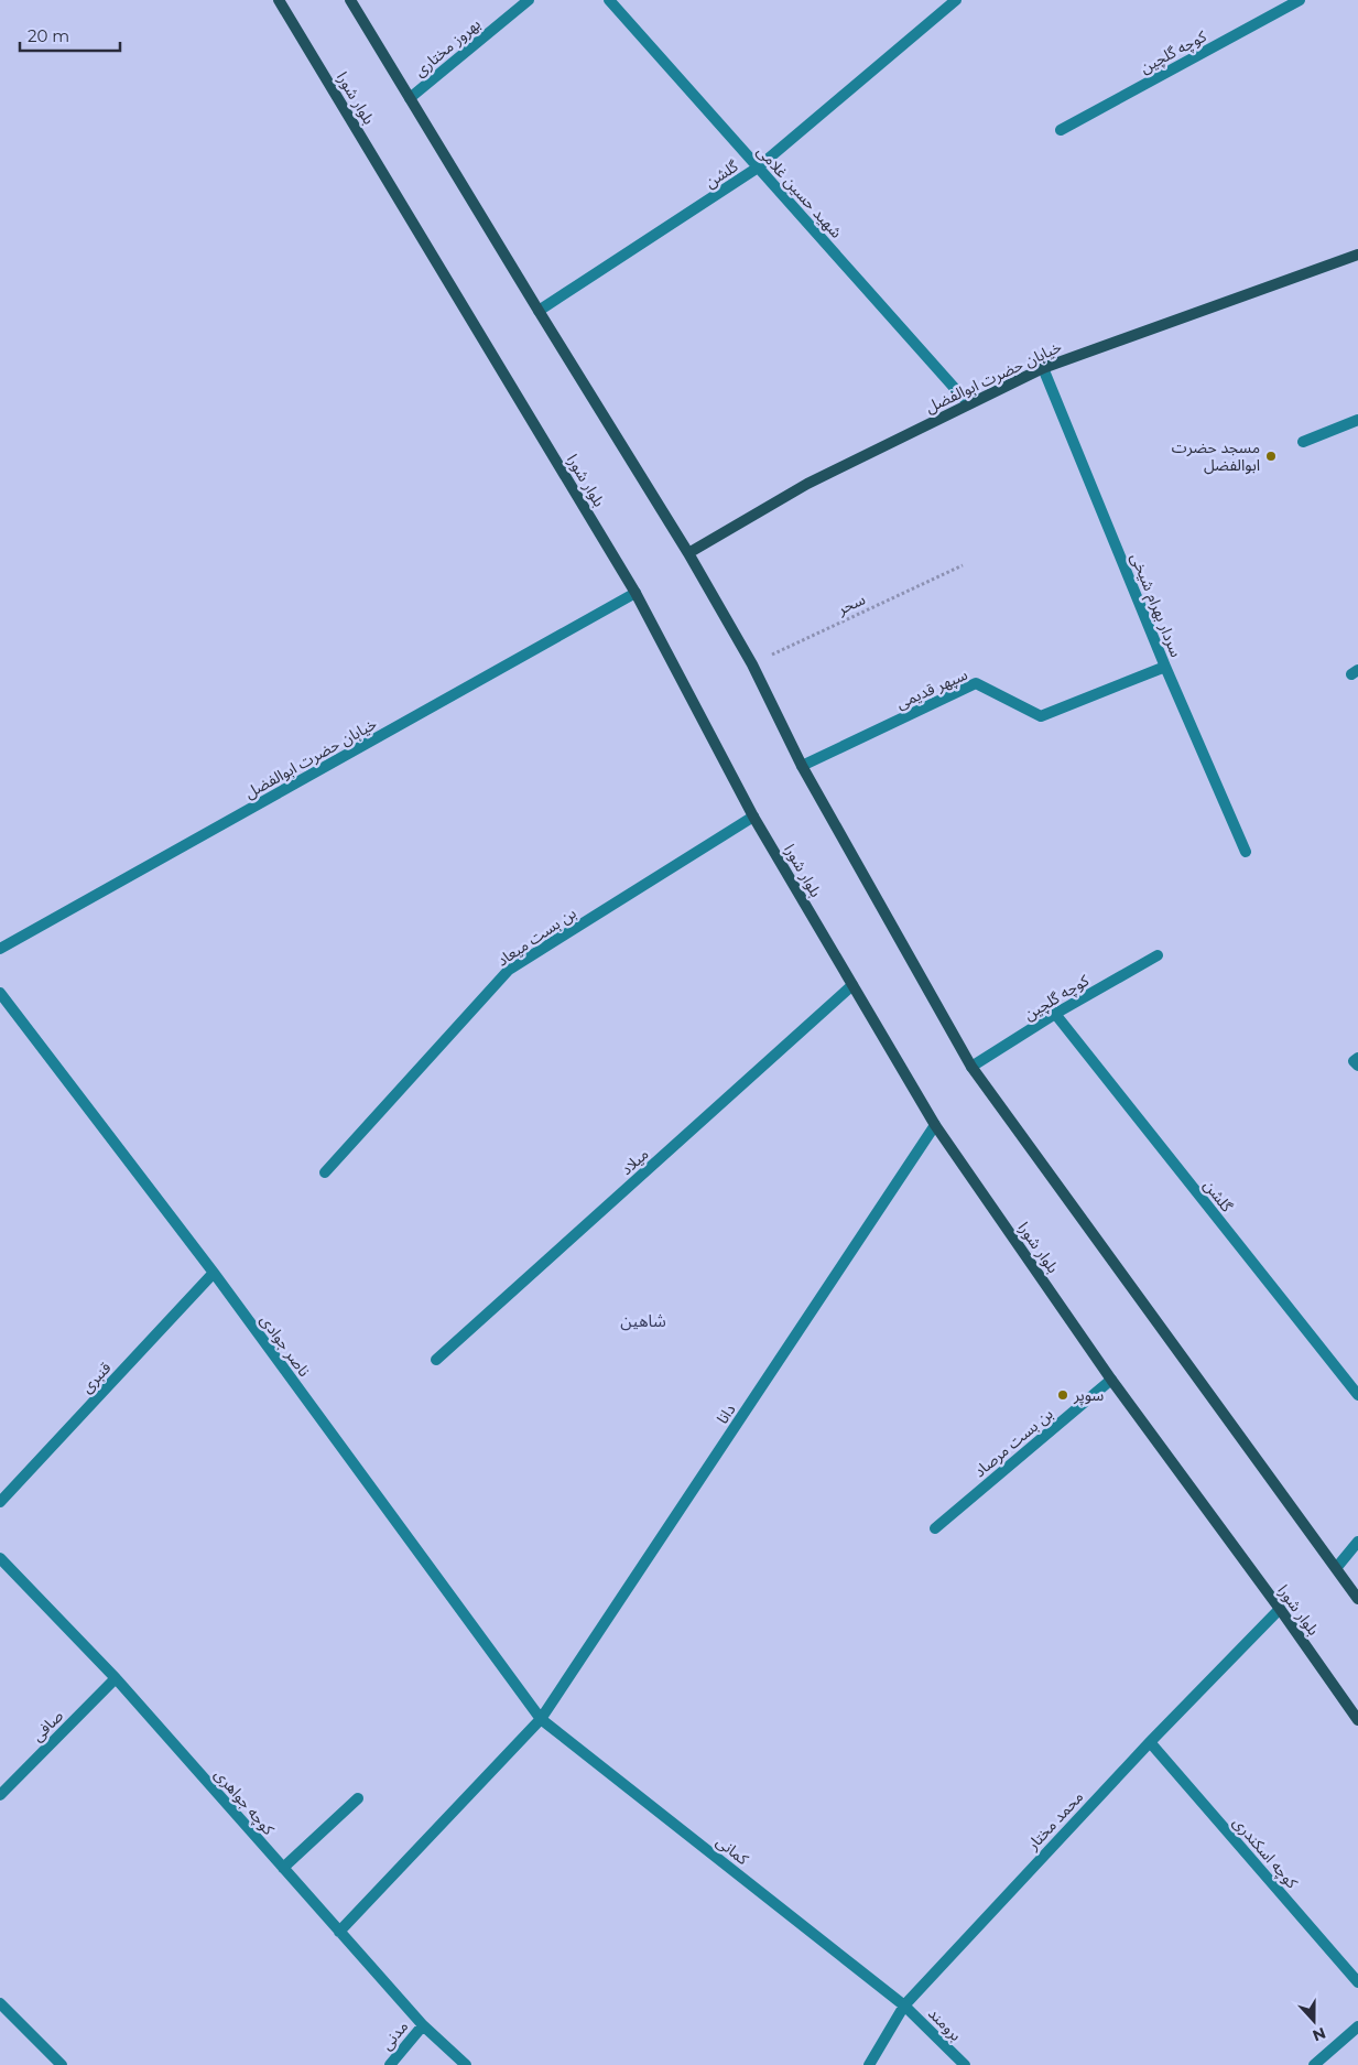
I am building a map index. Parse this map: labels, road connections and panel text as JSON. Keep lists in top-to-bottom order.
{
  "streets": {
    "main road": ["بلوار شورا", "خیابان حضرت ابوالفضل"],
    "street": [
      "بهروز مختاری",
      "کوچه گلچین",
      "گلشن",
      "شهید حسین غلامی",
      "سردار بهرام شیخی",
      "سپهر قدیمی",
      "بن بست میعاد",
      "میلاد",
      "ناصر جوادی",
      "قنبری",
      "دانا",
      "بن بست مرصاد",
      "صافی",
      "کوچه جواهری",
      "محمد مختار",
      "کمانی",
      "کوچه اسکندری",
      "برومند",
      "مدنی"
    ],
    "path": ["سحر"]
  },
  "crossings": [
    ["کوچه گلچین", "گلشن"],
    ["بلوار شورا", "خیابان حضرت ابوالفضل"],
    ["بلوار شورا", "بن بست میعاد"],
    ["بلوار شورا", "میلاد"],
    ["بلوار شورا", "دانا"],
    ["بلوار شورا", "بن بست مرصاد"],
    ["بلوار شورا", "محمد مختار"],
    ["گلشن", "شهید حسین غلامی"],
    ["شهید حسین غلامی", "خیابان حضرت ابوالفضل"],
    ["خیابان حضرت ابوالفضل", "سردار بهرام شیخی"],
    ["سردار بهرام شیخی", "سپهر قدیمی"],
    ["ناصر جوادی", "قنبری"],
    ["ناصر جوادی", "دانا"],
    ["ناصر جوادی", "کمانی"],
    ["دانا", "کوچه جواهری"],
    ["دانا", "کمانی"],
    ["صافی", "کوچه جواهری"],
    ["کوچه جواهری", "مدنی"],
    ["محمد مختار", "کمانی"],
    ["محمد مختار", "کوچه اسکندری"],
    ["محمد مختار", "برومند"],
    ["کمانی", "برومند"]
  ],
  "districts": ["شاهین"],
  "places": ["مسجد حضرت ابوالفضل", "سوپر"],
  "scale_bar": "20 m",
  "north": "bottom"
}
